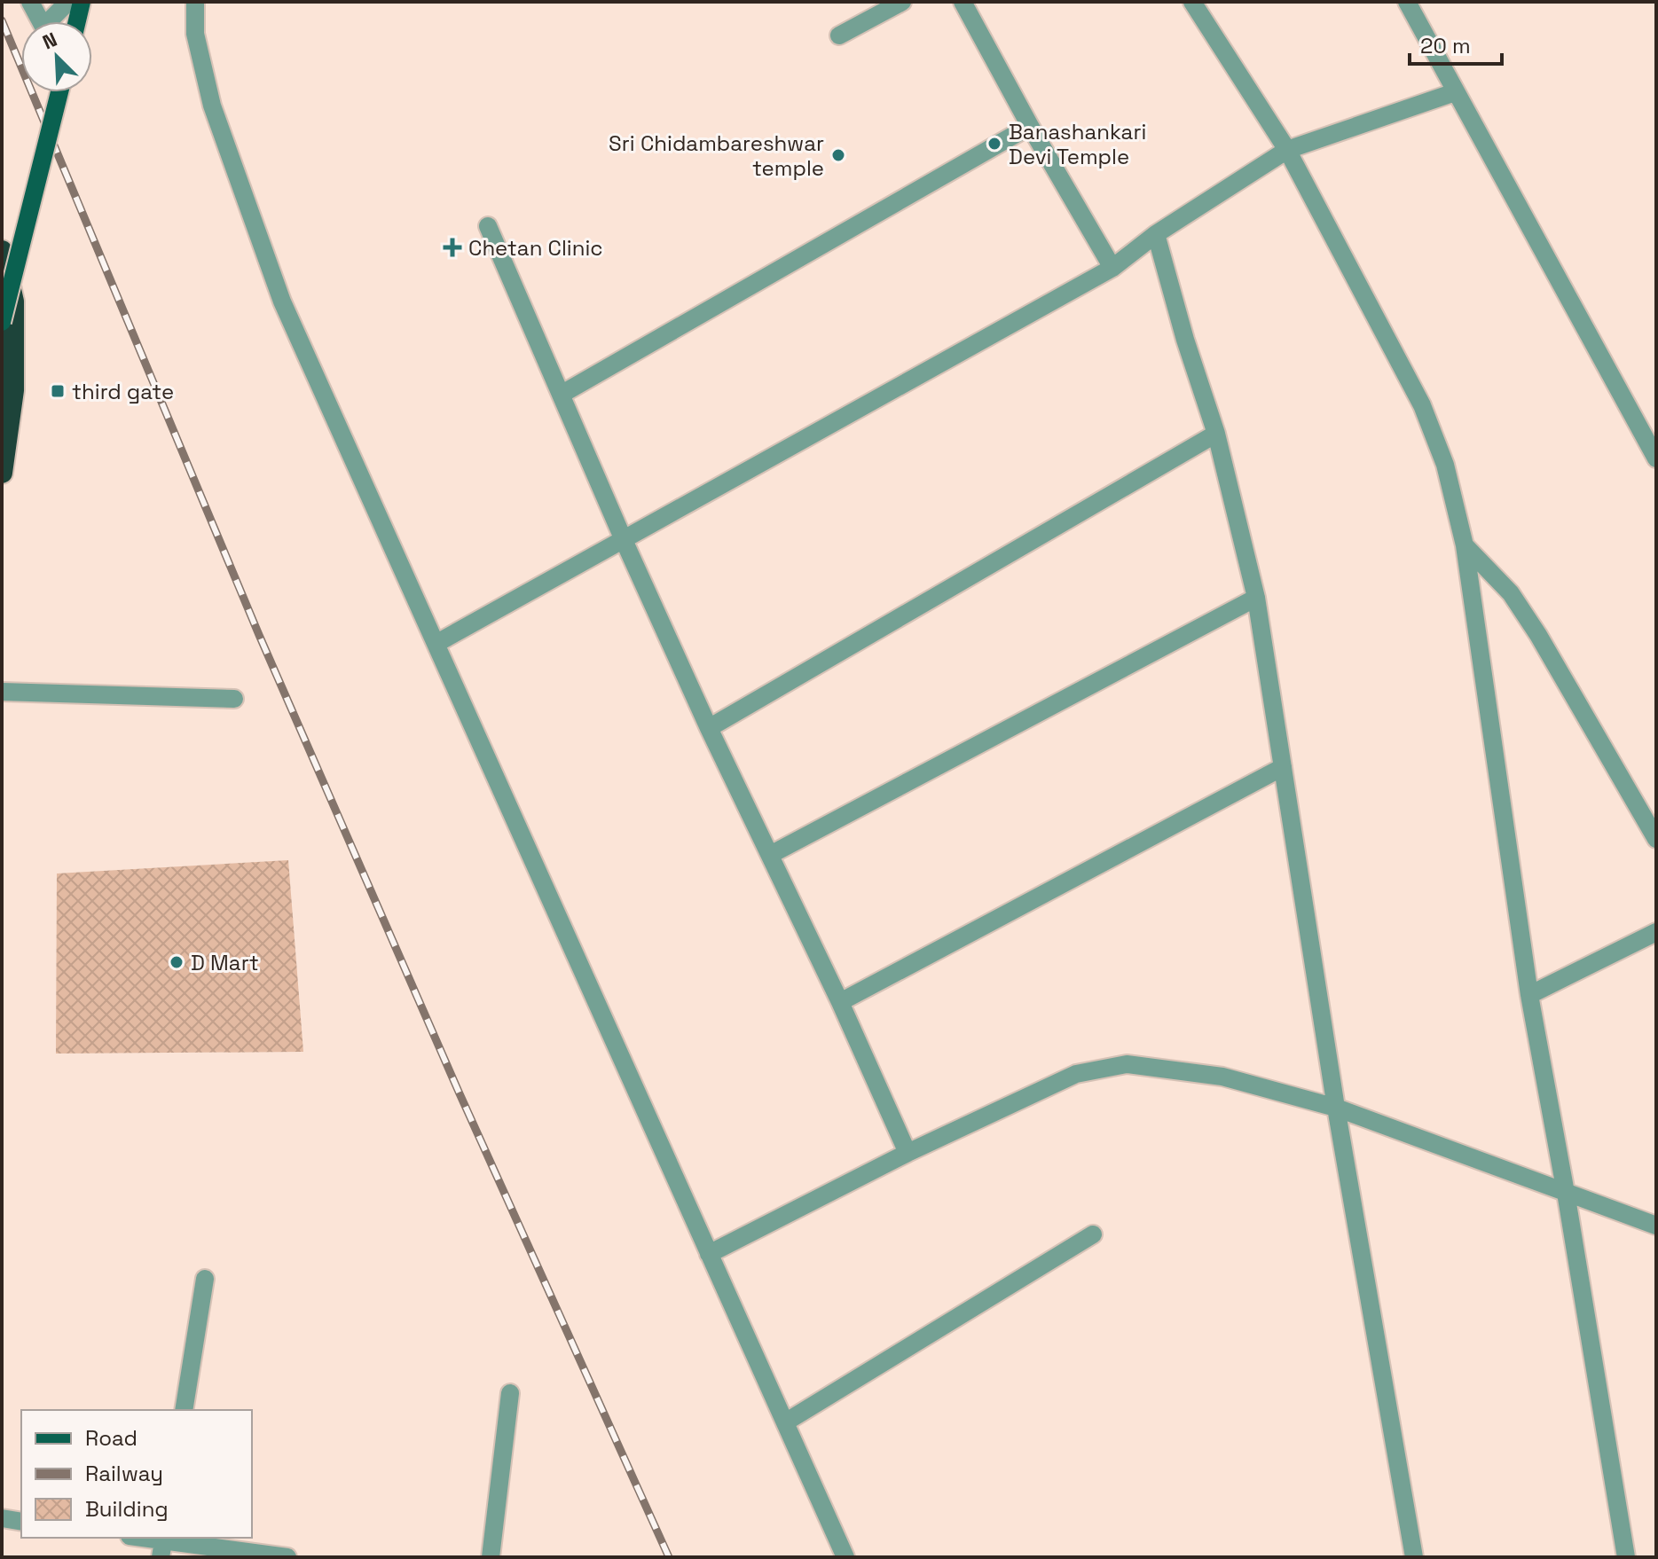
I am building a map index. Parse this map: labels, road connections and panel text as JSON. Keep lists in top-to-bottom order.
{
  "places": {
    "other": ["Banashankari Devi Temple", "Sri Chidambareshwar temple", "D Mart"],
    "health": ["Chetan Clinic"],
    "transit": ["third gate"]
  },
  "legend": ["Road", "Railway", "Building"],
  "scale_bar": "20 m",
  "north": "top left"
}
